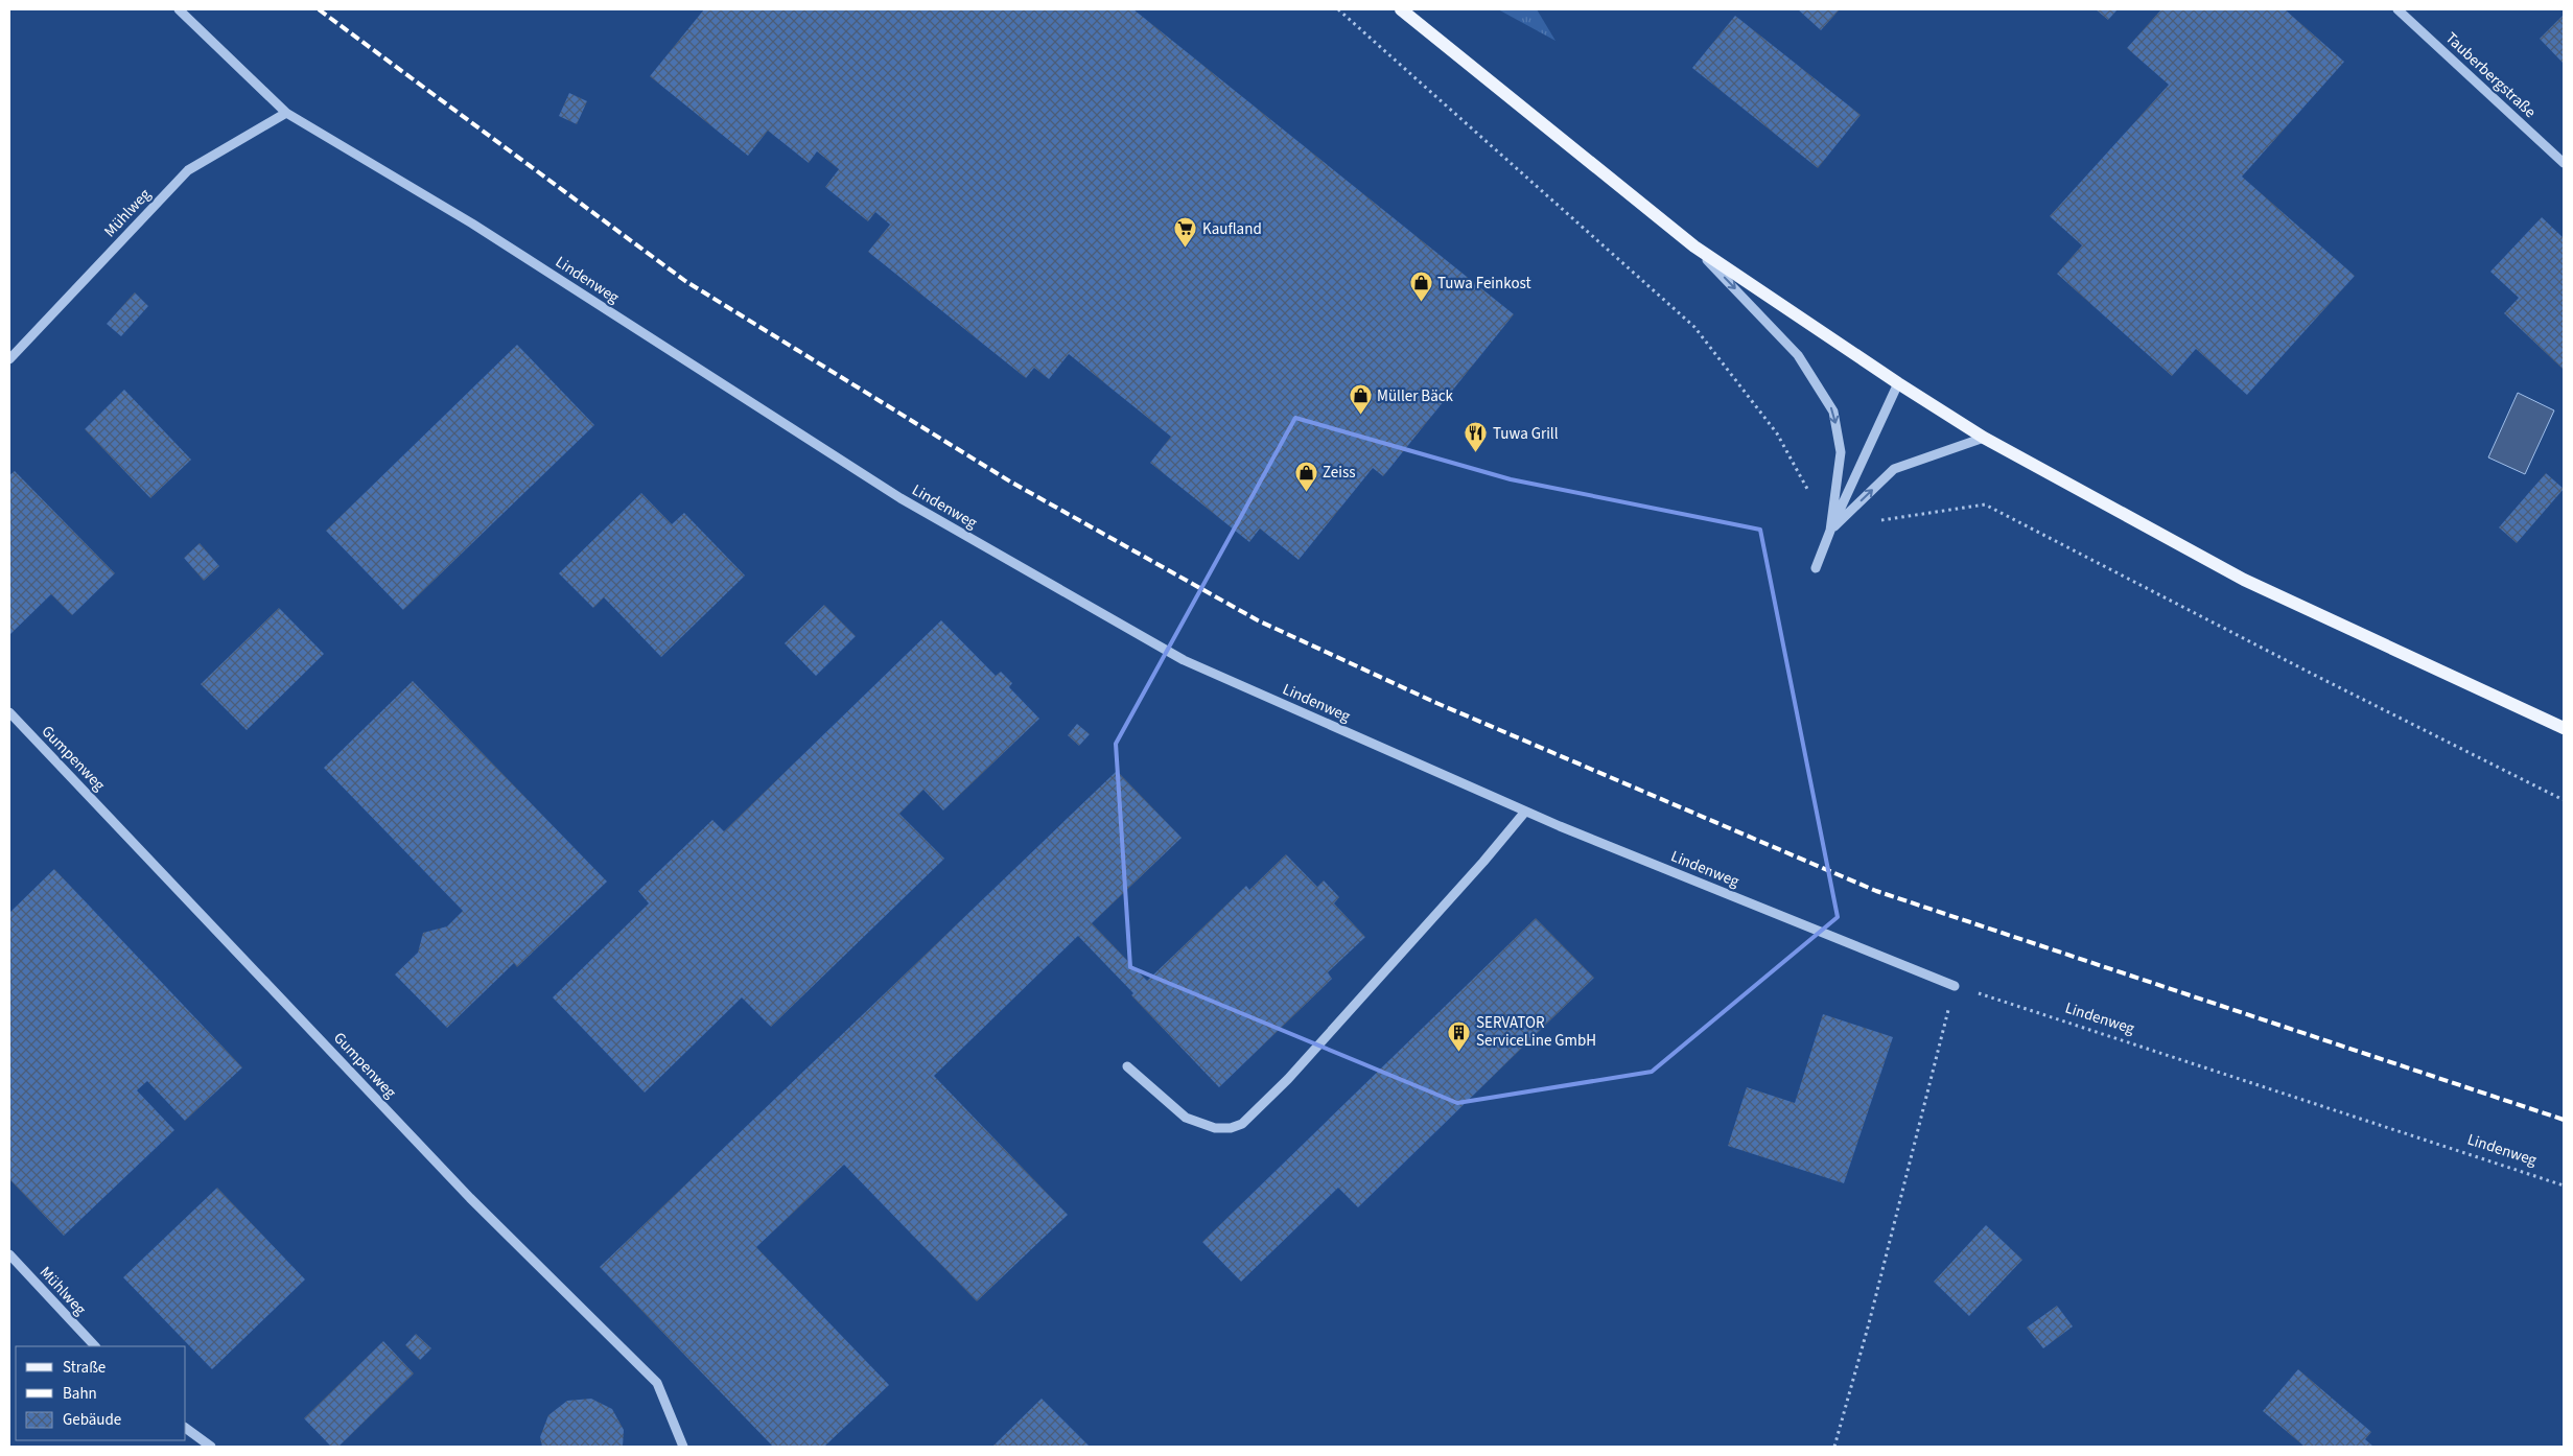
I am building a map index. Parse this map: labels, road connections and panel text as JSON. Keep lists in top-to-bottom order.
{
  "streets": {
    "street": [
      "Tauberbergstraße",
      "Mühlweg",
      "Lindenweg",
      "Gumpenweg"
    ]
  },
  "crossings": [
    ["Mühlweg", "Lindenweg"]
  ],
  "places": {
    "supermarket": ["Kaufland"],
    "shop": ["Tuwa Feinkost", "Müller Bäck", "Zeiss"],
    "restaurant": ["Tuwa Grill"],
    "building": ["SERVATOR ServiceLine GmbH"]
  },
  "legend": ["Straße", "Bahn", "Gebäude"]
}
